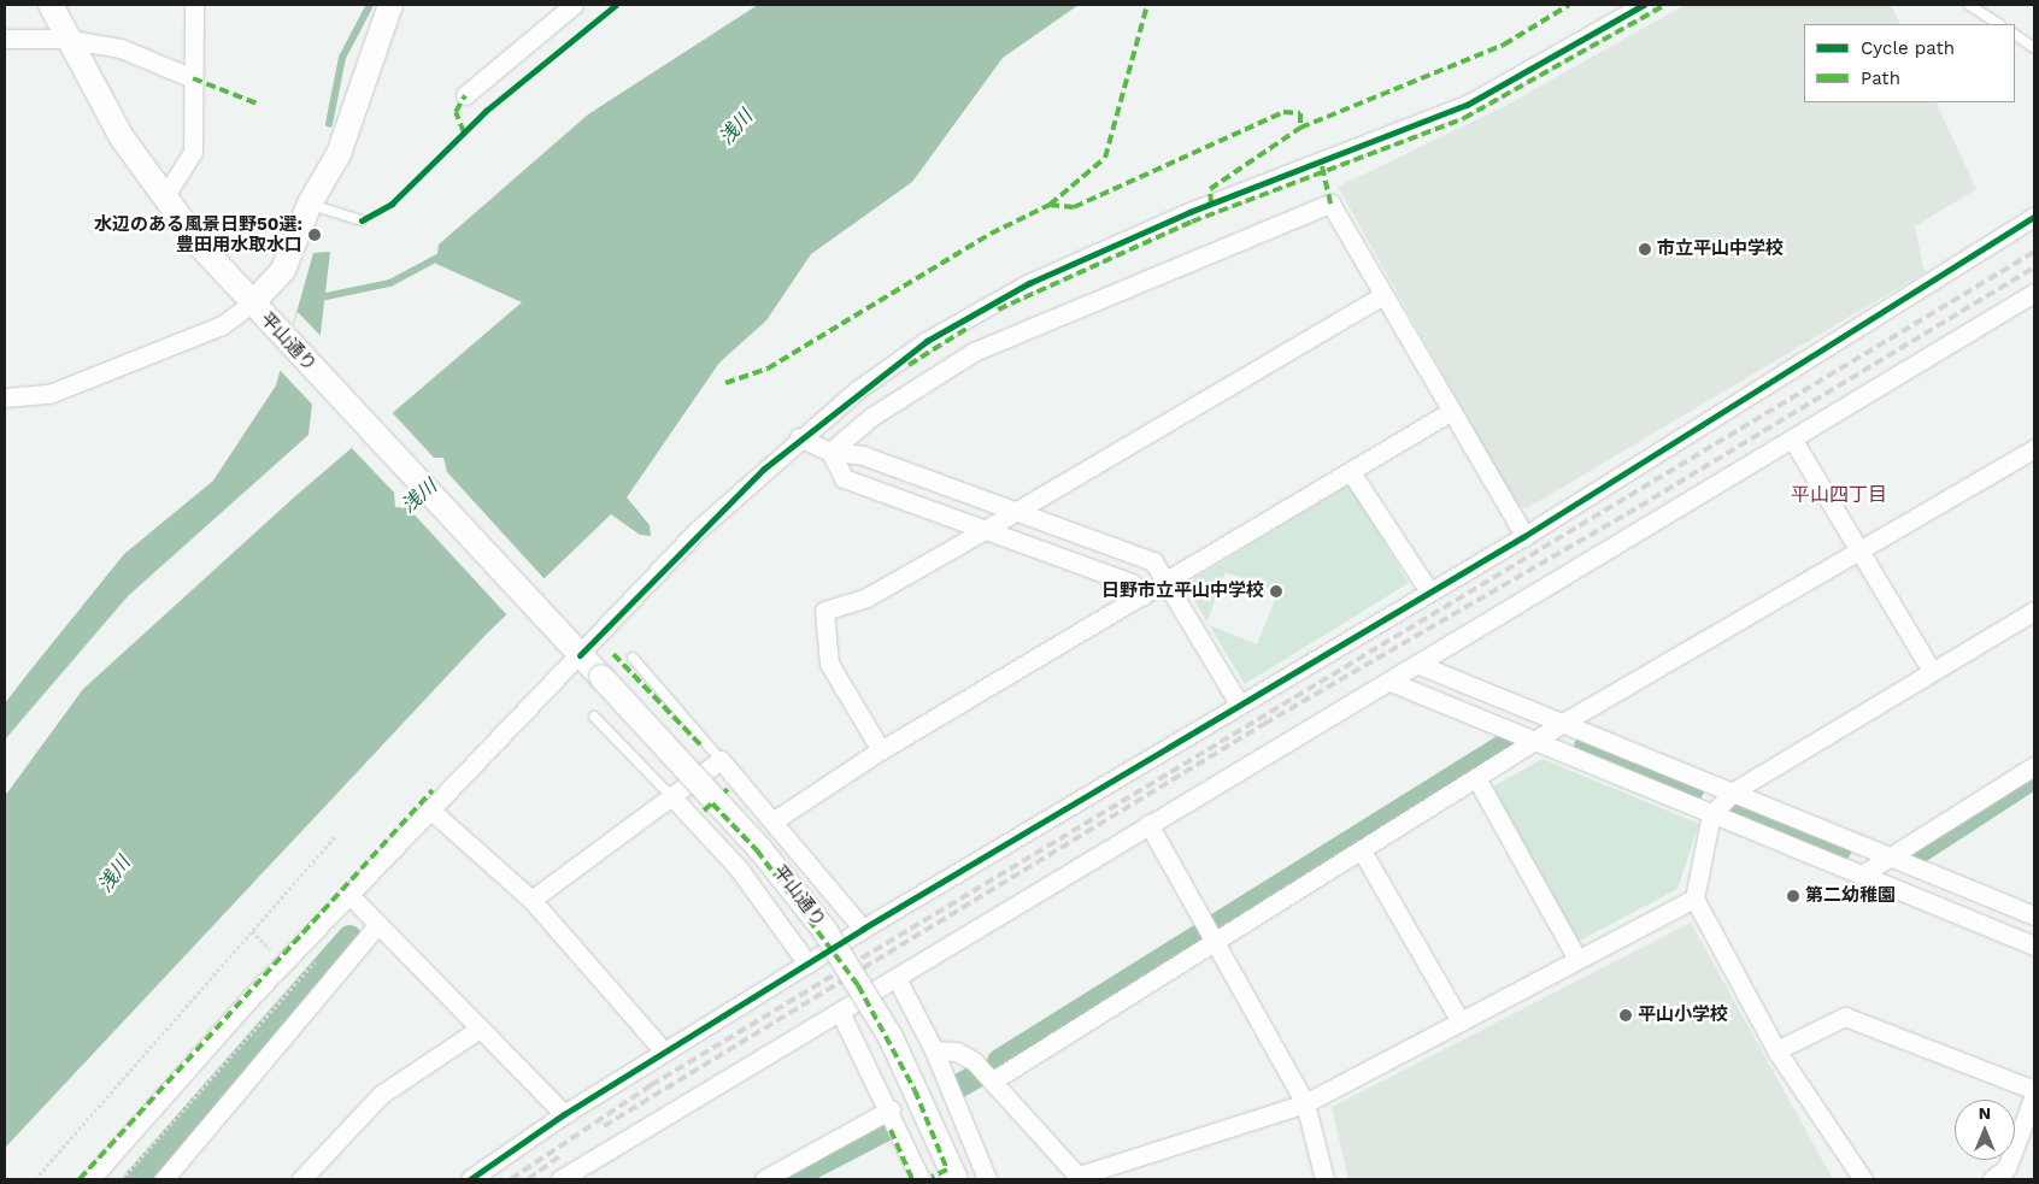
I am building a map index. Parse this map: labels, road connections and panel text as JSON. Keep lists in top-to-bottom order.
{
  "streets": {
    "main road": ["平山通り"]
  },
  "districts": ["平山四丁目"],
  "water": ["浅川"],
  "places": [
    "水辺のある風景日野50選: 豊田用水取水口",
    "市立平山中学校",
    "日野市立平山中学校",
    "第二幼稚園",
    "平山小学校"
  ],
  "legend": ["Cycle path", "Path"],
  "north": "top"
}
